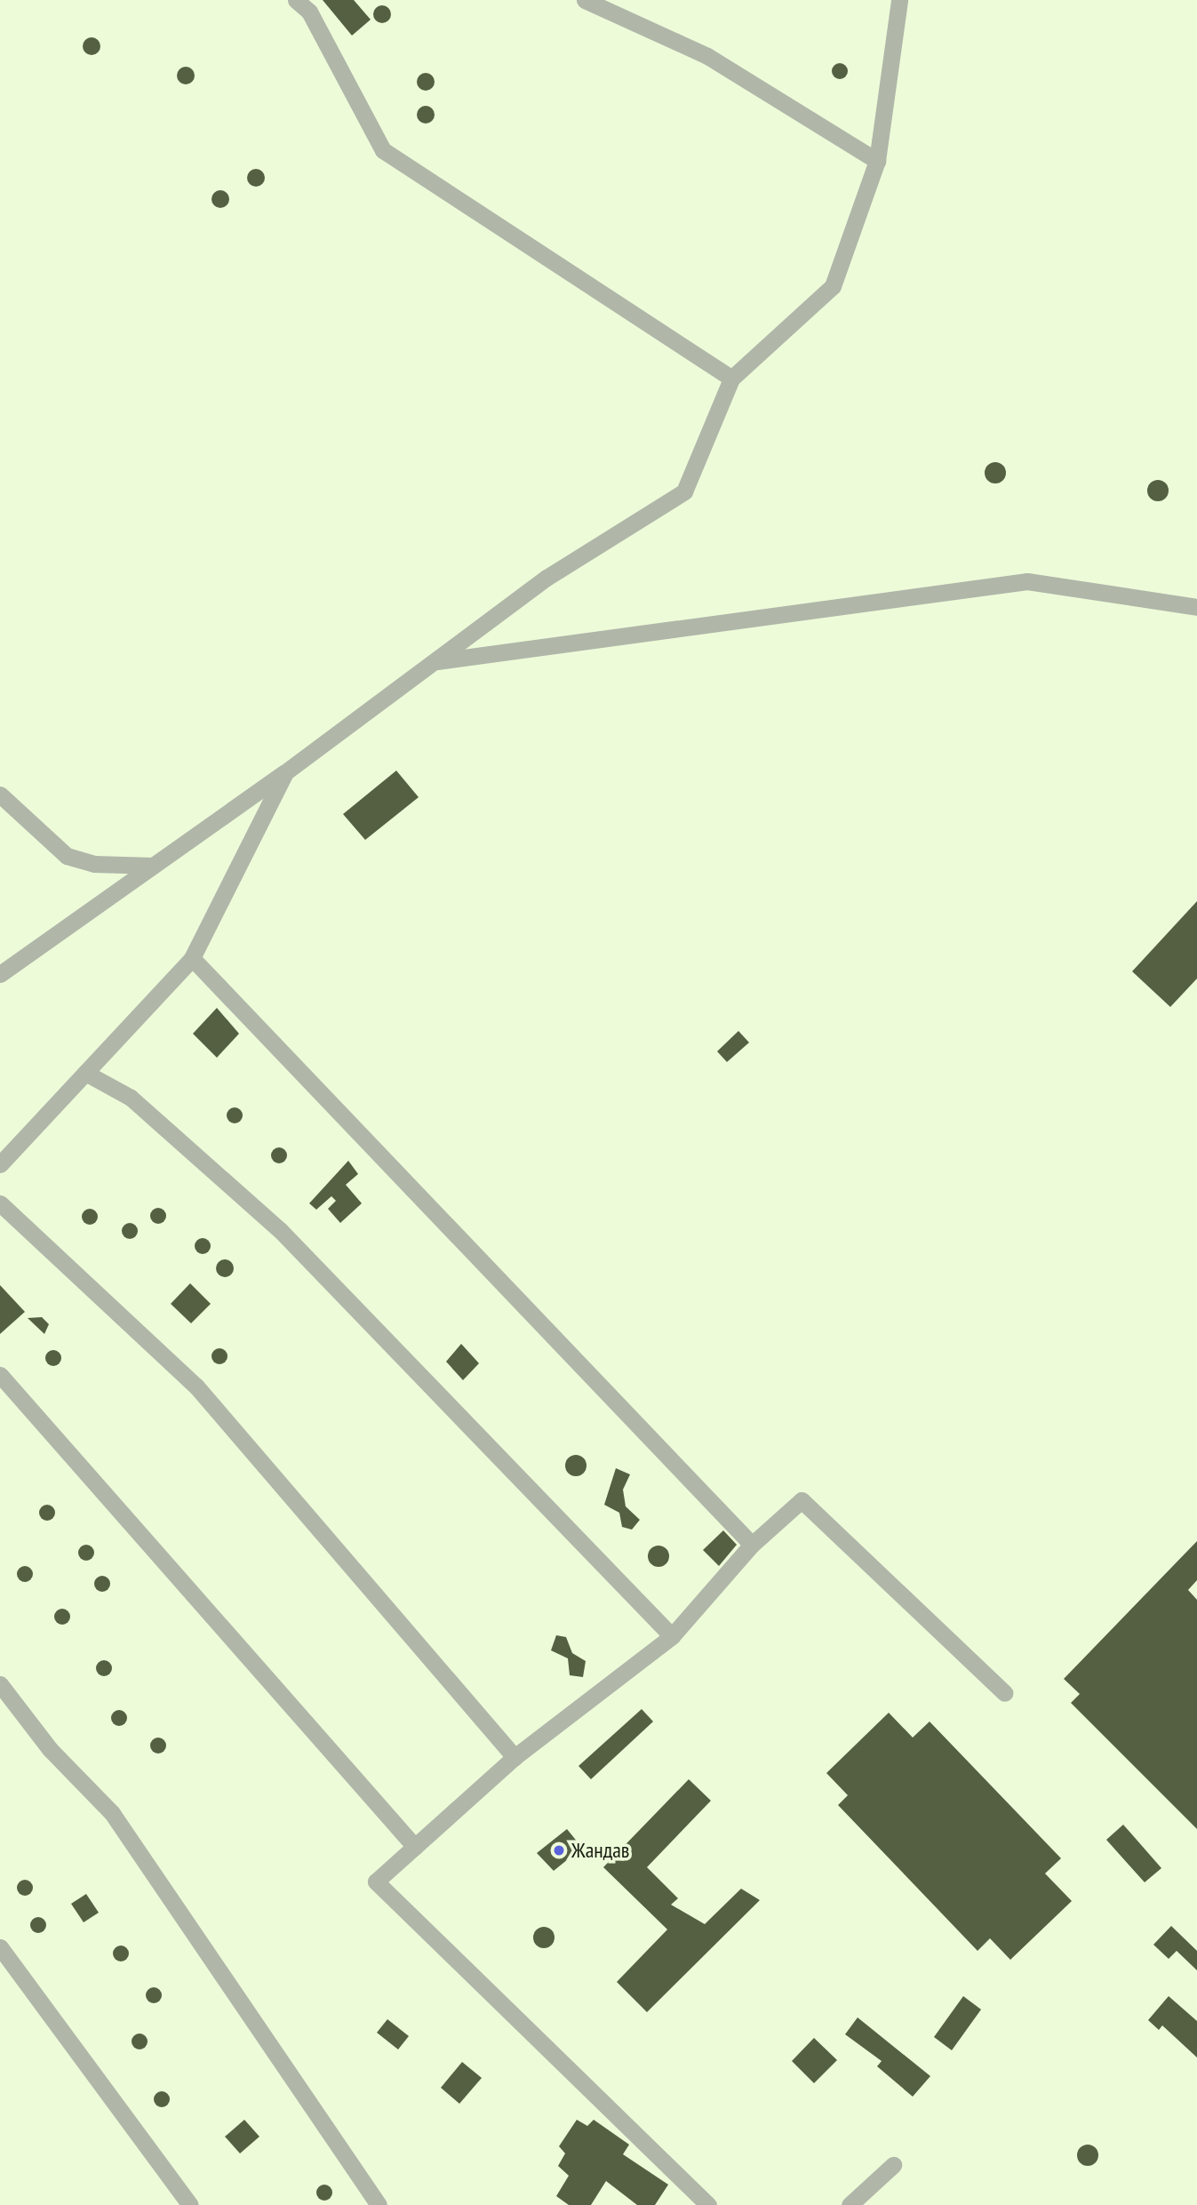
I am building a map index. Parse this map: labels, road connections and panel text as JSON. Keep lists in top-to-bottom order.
{
  "places": ["Жандав"]
}
